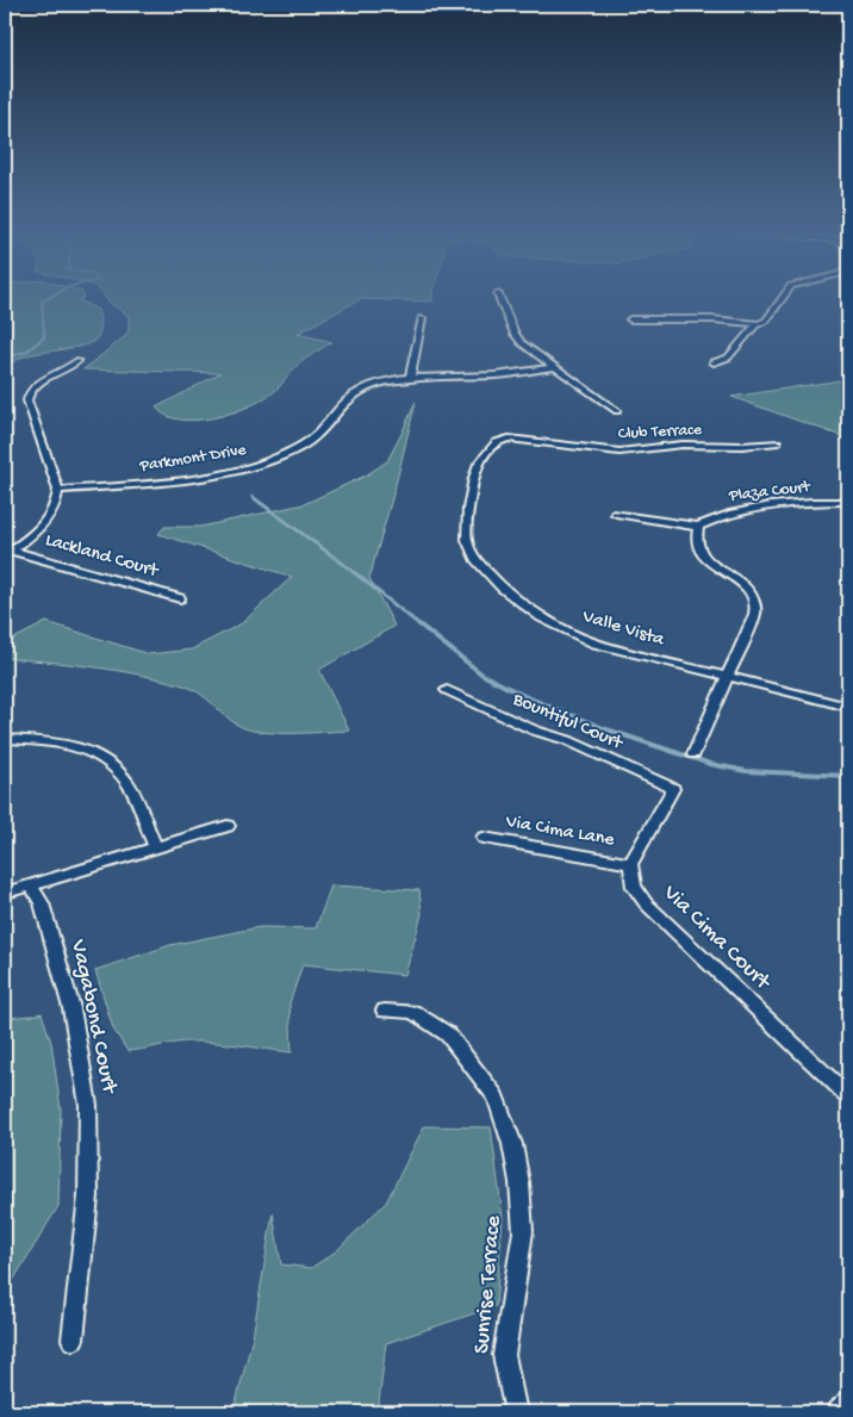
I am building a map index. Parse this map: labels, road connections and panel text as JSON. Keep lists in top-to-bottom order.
{
  "streets": {
    "street": [
      "Club Terrace",
      "Parkmont Drive",
      "Plaza Court",
      "Lackland Court",
      "Valle Vista",
      "Bountiful Court",
      "Via Cima Lane",
      "Via Cima Court",
      "Vagabond Court",
      "Sunrise Terrace"
    ]
  },
  "crossings": [
    ["Club Terrace", "Valle Vista"],
    ["Bountiful Court", "Via Cima Lane"],
    ["Bountiful Court", "Via Cima Court"],
    ["Via Cima Lane", "Via Cima Court"]
  ]
}
